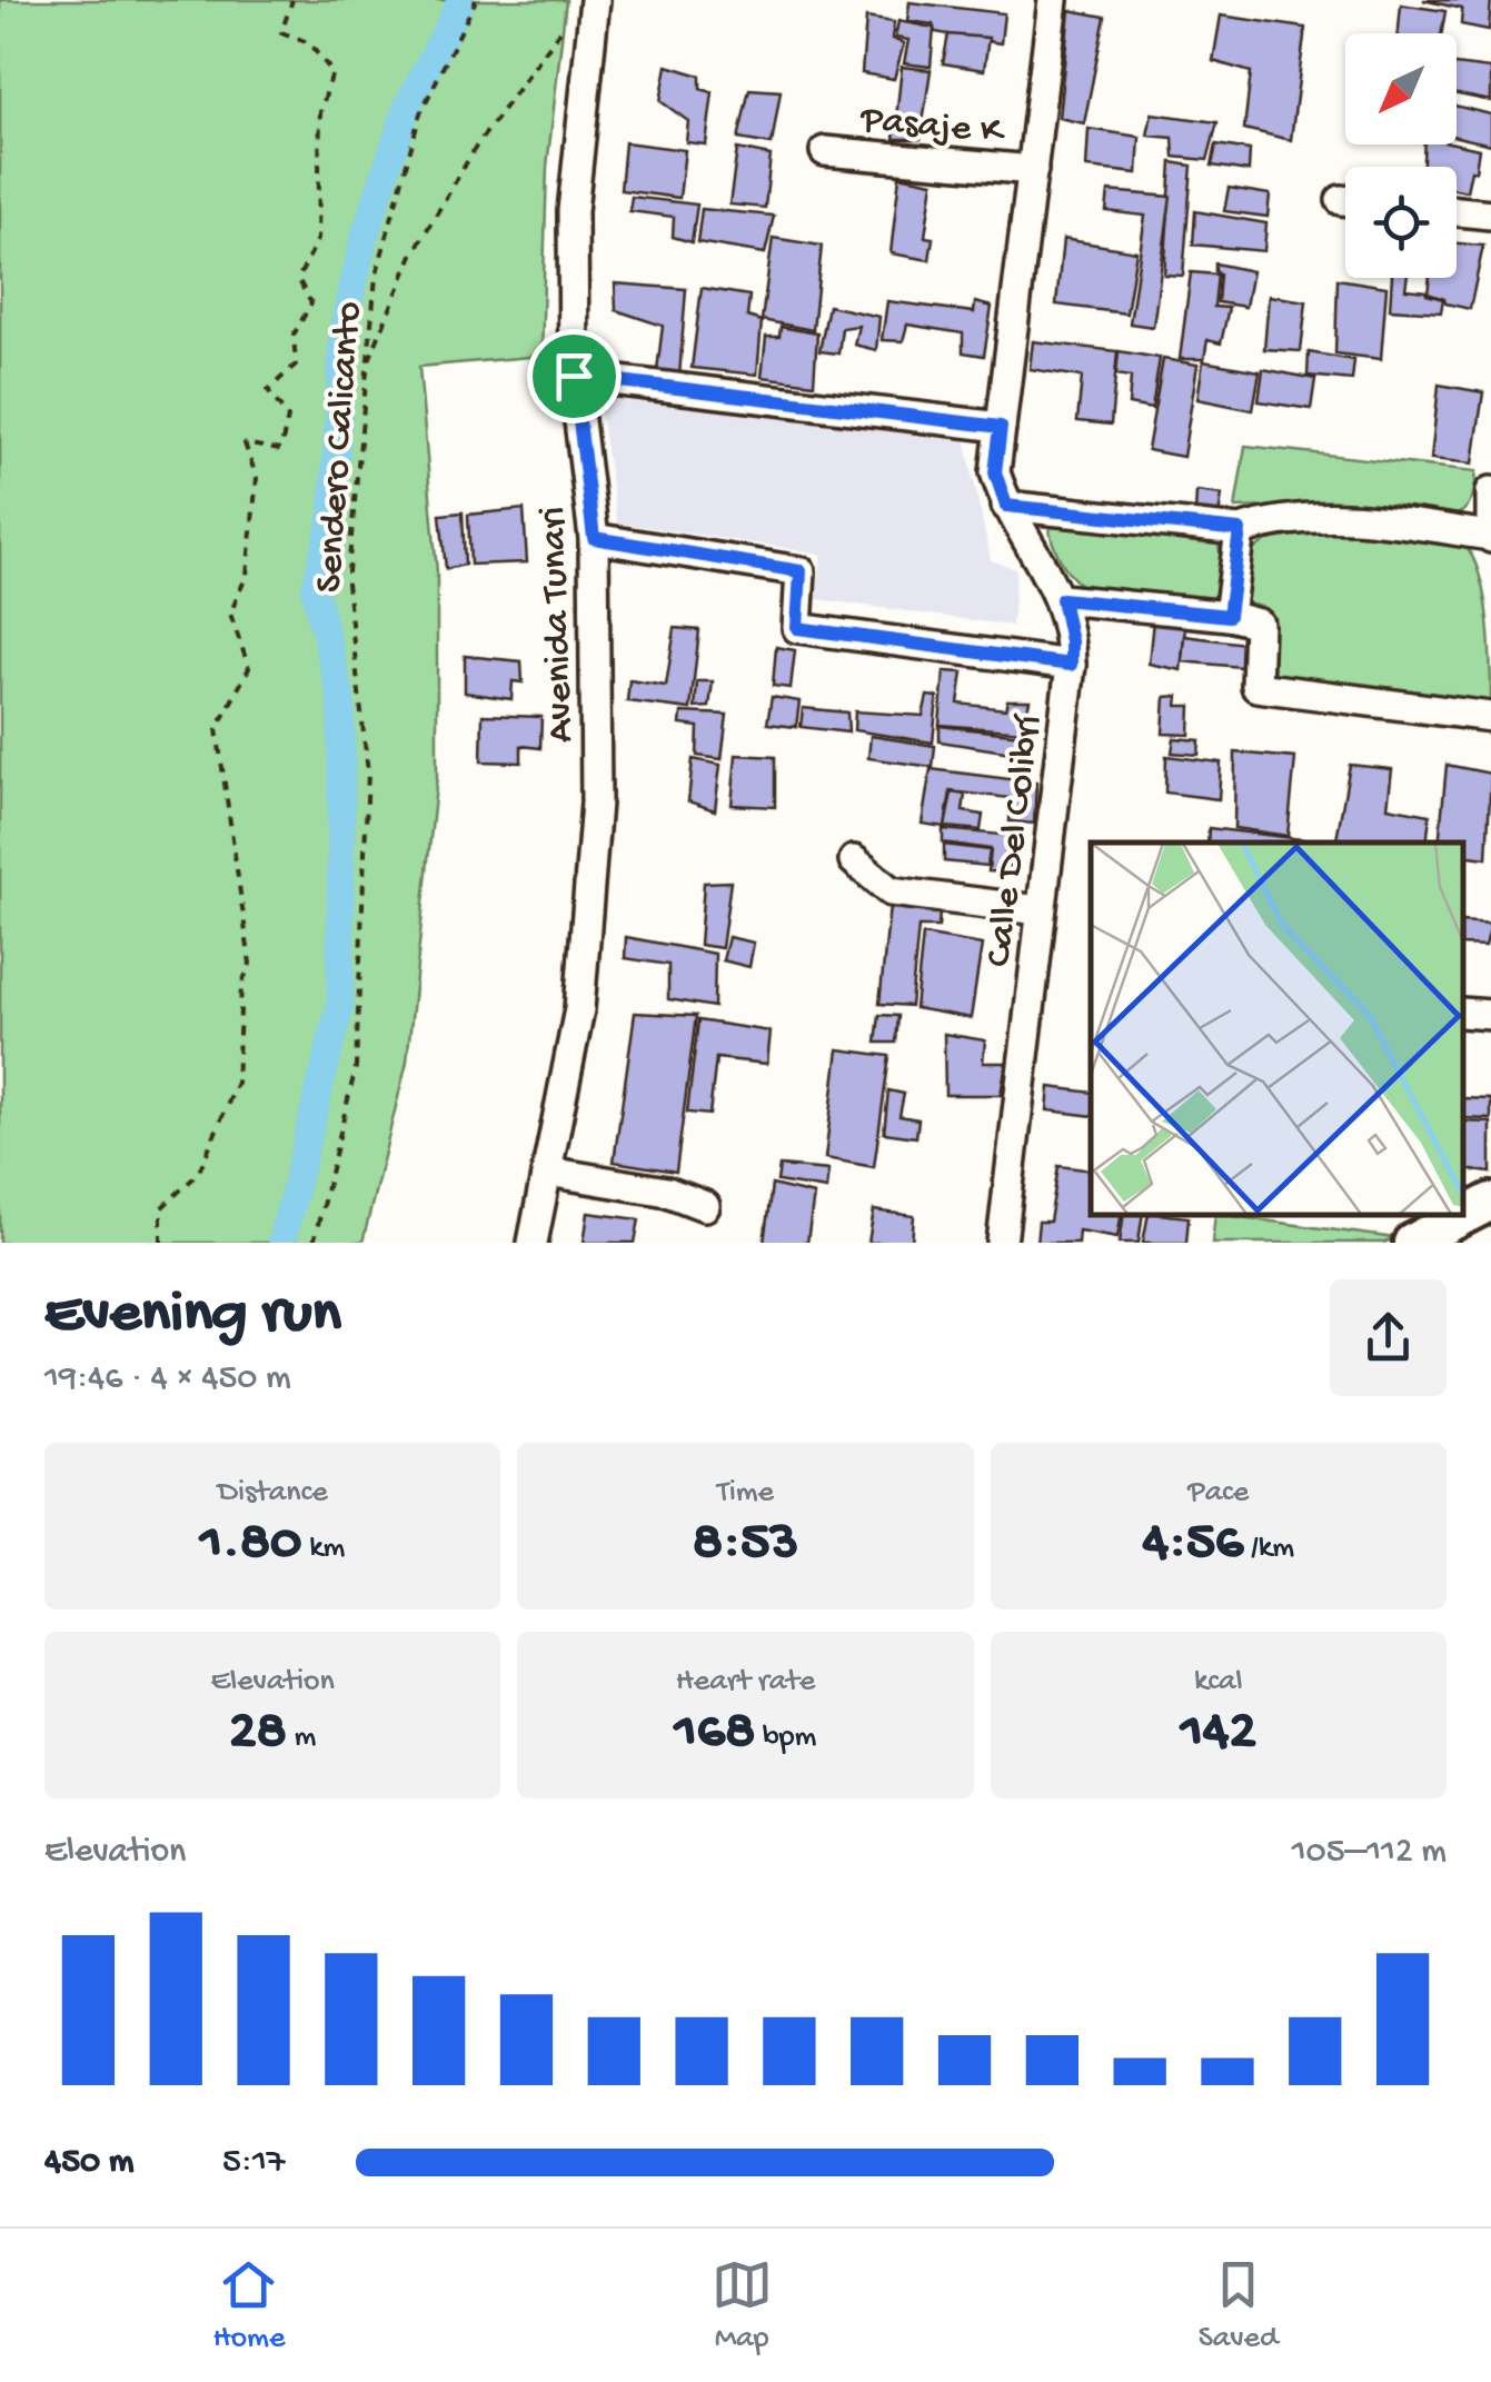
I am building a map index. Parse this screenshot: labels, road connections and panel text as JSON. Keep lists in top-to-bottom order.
{
  "streets": {
    "street": ["Pasaje K", "Avenida Tunari", "Calle Del Colibrí"],
    "path": ["Sendero Calicanto"]
  },
  "crossings": [
    ["Pasaje K", "Calle Del Colibrí"]
  ],
  "north": "bottom left",
  "page": {
    "heading": ["Evening run", "19:46 · 4 × 450 m"],
    "stats": [
      ["Distance", "1.80 km"],
      ["Time", "8:53"],
      ["Pace", "4:56 /km"],
      ["Elevation", "28 m"],
      ["Heart rate", "168 bpm"],
      ["kcal", "142"]
    ],
    "chart": ["Elevation", "105–112 m"],
    "list": [
      {
        "name": "450 m",
        "note": "5:17"
      }
    ],
    "tabs": ["Home", "Map", "Saved"]
  }
}
